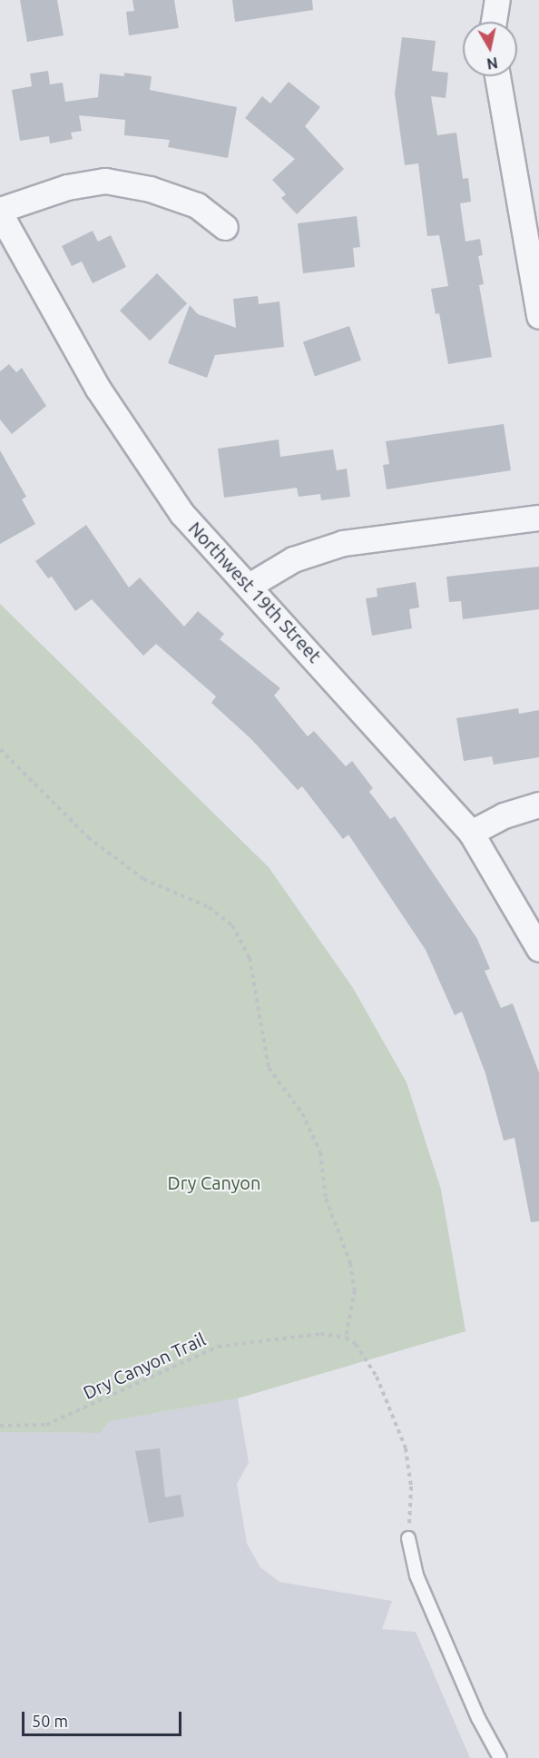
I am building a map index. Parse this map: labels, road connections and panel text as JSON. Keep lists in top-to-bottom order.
{
  "streets": {
    "street": ["Northwest 19th Street"],
    "path": ["Dry Canyon Trail"]
  },
  "parks": ["Dry Canyon"],
  "scale_bar": "50 m",
  "north": "bottom"
}
